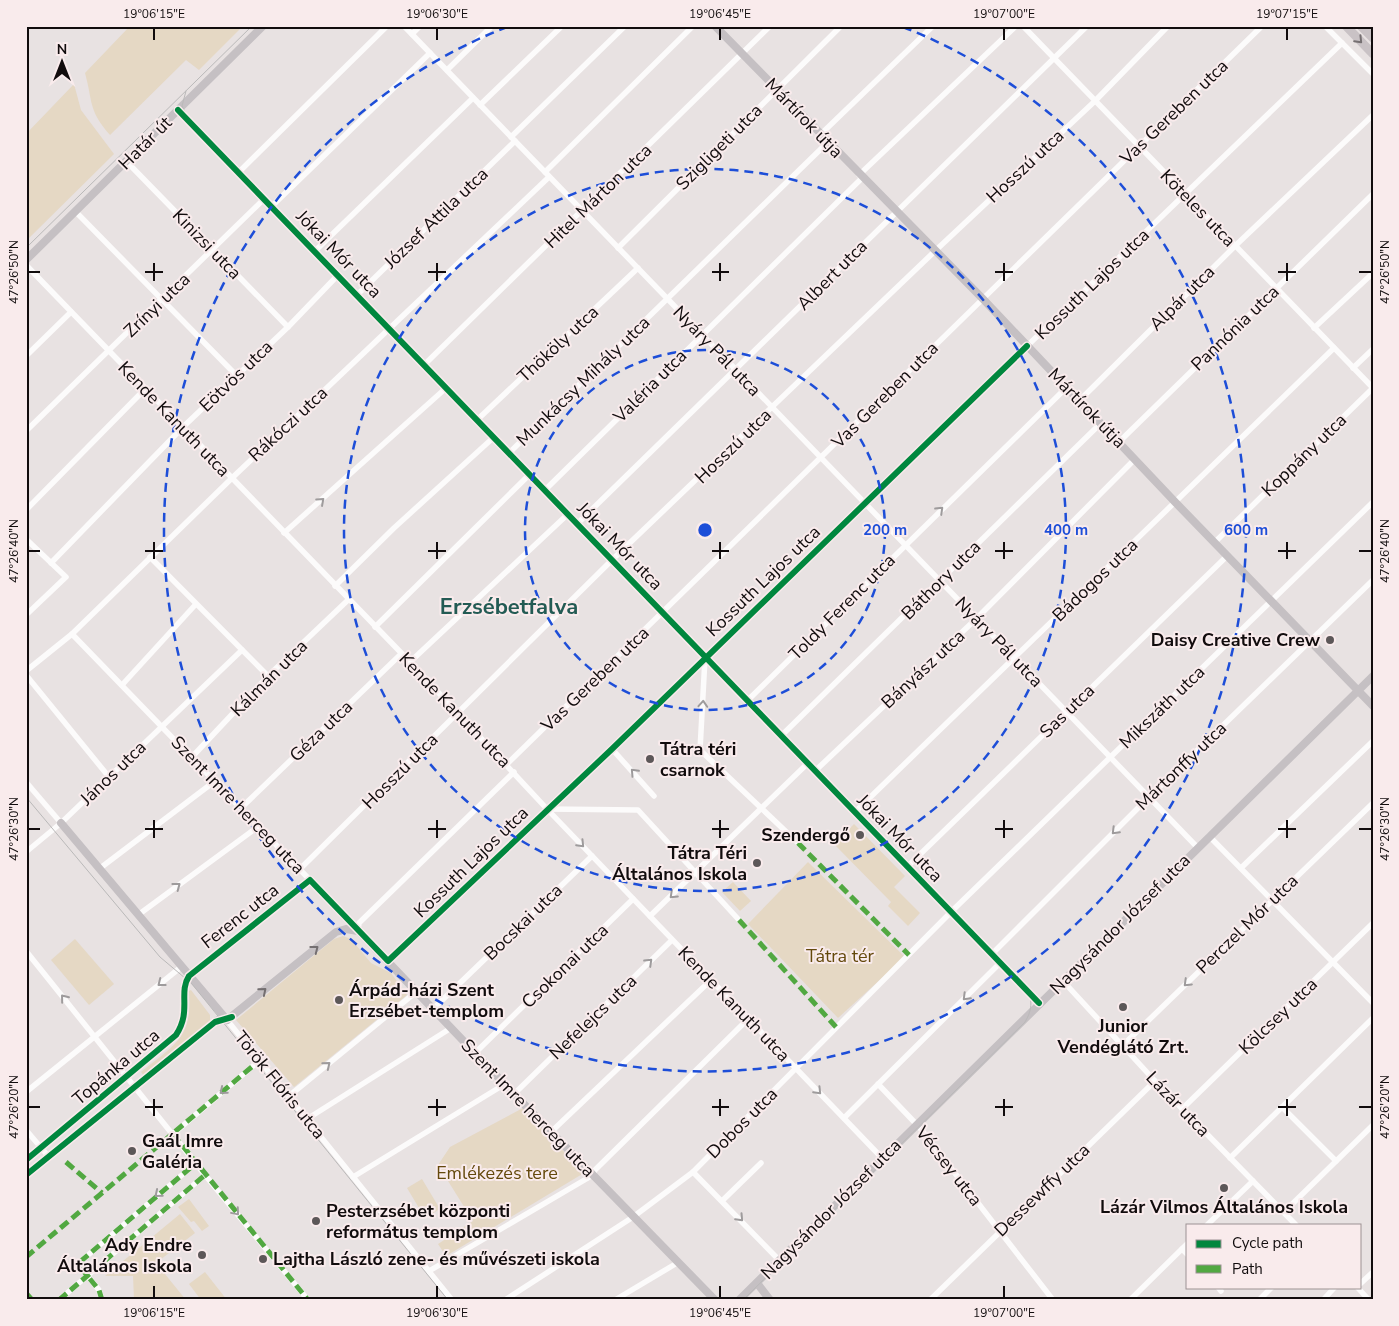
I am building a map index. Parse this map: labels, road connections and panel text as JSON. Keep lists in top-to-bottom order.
{
  "streets": {
    "street": [
      "Vas Gereben utca",
      "Mártírok útja",
      "Határ út",
      "Szigligeti utca",
      "Hosszú utca",
      "Hitel Márton utca",
      "Köteles utca",
      "József Attila utca",
      "Kinizsi utca",
      "Jókai Mór utca",
      "Albert utca",
      "Kossuth Lajos utca",
      "Alpár utca",
      "Zrínyi utca",
      "Pannónia utca",
      "Thököly utca",
      "Nyáry Pál utca",
      "Eötvös utca",
      "Munkácsy Mihály utca",
      "Valéria utca",
      "Kende Kanuth utca",
      "Rákóczi utca",
      "Koppány utca",
      "Báthory utca",
      "Bádogos utca",
      "Toldy Ferenc utca",
      "Bányász utca",
      "Kálmán utca",
      "Mikszáth utca",
      "Sas utca",
      "Géza utca",
      "Mártonffy utca",
      "János utca",
      "Szent Imre herceg utca",
      "Ferenc utca",
      "Bocskai utca",
      "Nagysándor József utca",
      "Perczel Mór utca",
      "Csokonai utca",
      "Kölcsey utca",
      "Nefelejcs utca",
      "Topánka utca",
      "Török Flóris utca",
      "Lázár utca",
      "Dobos utca",
      "Vécsey utca",
      "Dessewffy utca"
    ]
  },
  "crossings": [
    ["Vas Gereben utca", "Mártírok útja"],
    ["Vas Gereben utca", "Köteles utca"],
    ["Vas Gereben utca", "Jókai Mór utca"],
    ["Vas Gereben utca", "Nyáry Pál utca"],
    ["Vas Gereben utca", "Kende Kanuth utca"],
    ["Mártírok útja", "Szigligeti utca"],
    ["Mártírok útja", "Hosszú utca"],
    ["Mártírok útja", "Hitel Márton utca"],
    ["Mártírok útja", "Albert utca"],
    ["Mártírok útja", "Kossuth Lajos utca"],
    ["Mártírok útja", "Alpár utca"],
    ["Mártírok útja", "Pannónia utca"],
    ["Mártírok útja", "Munkácsy Mihály utca"],
    ["Mártírok útja", "Valéria utca"],
    ["Mártírok útja", "Koppány utca"],
    ["Mártírok útja", "Báthory utca"],
    ["Mártírok útja", "Bádogos utca"],
    ["Mártírok útja", "Toldy Ferenc utca"],
    ["Mártírok útja", "Bányász utca"],
    ["Mártírok útja", "Mikszáth utca"],
    ["Mártírok útja", "Sas utca"],
    ["Mártírok útja", "Mártonffy utca"],
    ["Mártírok útja", "Nagysándor József utca"],
    ["Határ út", "Kinizsi utca"],
    ["Határ út", "Jókai Mór utca"],
    ["Szigligeti utca", "Nyáry Pál utca"],
    ["Hosszú utca", "Köteles utca"],
    ["Hosszú utca", "Jókai Mór utca"],
    ["Hosszú utca", "Nyáry Pál utca"],
    ["Hosszú utca", "Kende Kanuth utca"],
    ["Hosszú utca", "Szent Imre herceg utca"],
    ["Hitel Márton utca", "Jókai Mór utca"],
    ["Hitel Márton utca", "Nyáry Pál utca"],
    ["Köteles utca", "Albert utca"],
    ["Köteles utca", "Kossuth Lajos utca"],
    ["Köteles utca", "Alpár utca"],
    ["Köteles utca", "Pannónia utca"],
    ["Köteles utca", "Koppány utca"],
    ["Köteles utca", "Bádogos utca"],
    ["József Attila utca", "Jókai Mór utca"],
    ["József Attila utca", "Nyáry Pál utca"],
    ["Kinizsi utca", "Zrínyi utca"],
    ["Kinizsi utca", "Eötvös utca"],
    ["Jókai Mór utca", "Albert utca"],
    ["Jókai Mór utca", "Kossuth Lajos utca"],
    ["Jókai Mór utca", "Zrínyi utca"],
    ["Jókai Mór utca", "Thököly utca"],
    ["Jókai Mór utca", "Eötvös utca"],
    ["Jókai Mór utca", "Munkácsy Mihály utca"],
    ["Jókai Mór utca", "Valéria utca"],
    ["Jókai Mór utca", "Rákóczi utca"],
    ["Jókai Mór utca", "Báthory utca"],
    ["Jókai Mór utca", "Bádogos utca"],
    ["Jókai Mór utca", "Toldy Ferenc utca"],
    ["Jókai Mór utca", "Bányász utca"],
    ["Jókai Mór utca", "Mikszáth utca"],
    ["Jókai Mór utca", "Sas utca"],
    ["Jókai Mór utca", "Mártonffy utca"],
    ["Jókai Mór utca", "Nagysándor József utca"],
    ["Jókai Mór utca", "Dobos utca"],
    ["Albert utca", "Nyáry Pál utca"],
    ["Kossuth Lajos utca", "Nyáry Pál utca"],
    ["Kossuth Lajos utca", "Kende Kanuth utca"],
    ["Kossuth Lajos utca", "Szent Imre herceg utca"],
    ["Zrínyi utca", "Kende Kanuth utca"],
    ["Thököly utca", "Nyáry Pál utca"],
    ["Nyáry Pál utca", "Munkácsy Mihály utca"],
    ["Nyáry Pál utca", "Valéria utca"],
    ["Nyáry Pál utca", "Rákóczi utca"],
    ["Nyáry Pál utca", "Báthory utca"],
    ["Nyáry Pál utca", "Bádogos utca"],
    ["Nyáry Pál utca", "Toldy Ferenc utca"],
    ["Nyáry Pál utca", "Bányász utca"],
    ["Nyáry Pál utca", "Mikszáth utca"],
    ["Nyáry Pál utca", "Sas utca"],
    ["Nyáry Pál utca", "Mártonffy utca"],
    ["Nyáry Pál utca", "Nagysándor József utca"],
    ["Eötvös utca", "Kende Kanuth utca"],
    ["Kende Kanuth utca", "Rákóczi utca"],
    ["Kende Kanuth utca", "Kálmán utca"],
    ["Kende Kanuth utca", "Géza utca"],
    ["Kende Kanuth utca", "Bocskai utca"],
    ["Kende Kanuth utca", "Nagysándor József utca"],
    ["Kende Kanuth utca", "Csokonai utca"],
    ["Kende Kanuth utca", "Nefelejcs utca"],
    ["Kende Kanuth utca", "Dobos utca"],
    ["Rákóczi utca", "Szent Imre herceg utca"],
    ["Kálmán utca", "Szent Imre herceg utca"],
    ["Mikszáth utca", "Dobos utca"],
    ["Géza utca", "Szent Imre herceg utca"],
    ["János utca", "Szent Imre herceg utca"],
    ["János utca", "Török Flóris utca"],
    ["Szent Imre herceg utca", "Ferenc utca"],
    ["Szent Imre herceg utca", "Bocskai utca"],
    ["Szent Imre herceg utca", "Csokonai utca"],
    ["Szent Imre herceg utca", "Nefelejcs utca"],
    ["Szent Imre herceg utca", "Dobos utca"],
    ["Ferenc utca", "Topánka utca"],
    ["Ferenc utca", "Török Flóris utca"],
    ["Nagysándor József utca", "Lázár utca"],
    ["Nagysándor József utca", "Vécsey utca"],
    ["Perczel Mór utca", "Lázár utca"],
    ["Kölcsey utca", "Lázár utca"],
    ["Topánka utca", "Török Flóris utca"],
    ["Lázár utca", "Dessewffy utca"],
    ["Vécsey utca", "Dessewffy utca"]
  ],
  "one_way": [
    "Toldy Ferenc utca",
    "Mártonffy utca",
    "Perczel Mór utca",
    "Nefelejcs utca"
  ],
  "districts": ["Erzsébetfalva"],
  "parks": ["Tátra tér", "Emlékezés tere"],
  "places": [
    "Daisy Creative Crew",
    "Tátra téri csarnok",
    "Szendergő",
    "Tátra Téri Általános Iskola",
    "Árpád-házi Szent Erzsébet-templom",
    "Junior Vendéglátó Zrt.",
    "Gaál Imre Galéria",
    "Lázár Vilmos Általános Iskola",
    "Pesterzsébet központi református templom",
    "Ady Endre Általános Iskola",
    "Lajtha László zene- és művészeti iskola"
  ],
  "legend": ["Cycle path", "Path"],
  "north": "top",
  "coordinates": [
    "19°06'15\"E",
    "19°06'30\"E",
    "19°06'45\"E",
    "19°07'00\"E",
    "19°07'15\"E",
    "47°26'50\"N",
    "47°26'40\"N",
    "47°26'30\"N",
    "47°26'20\"N"
  ],
  "rings": ["200 m", "400 m", "600 m"]
}
